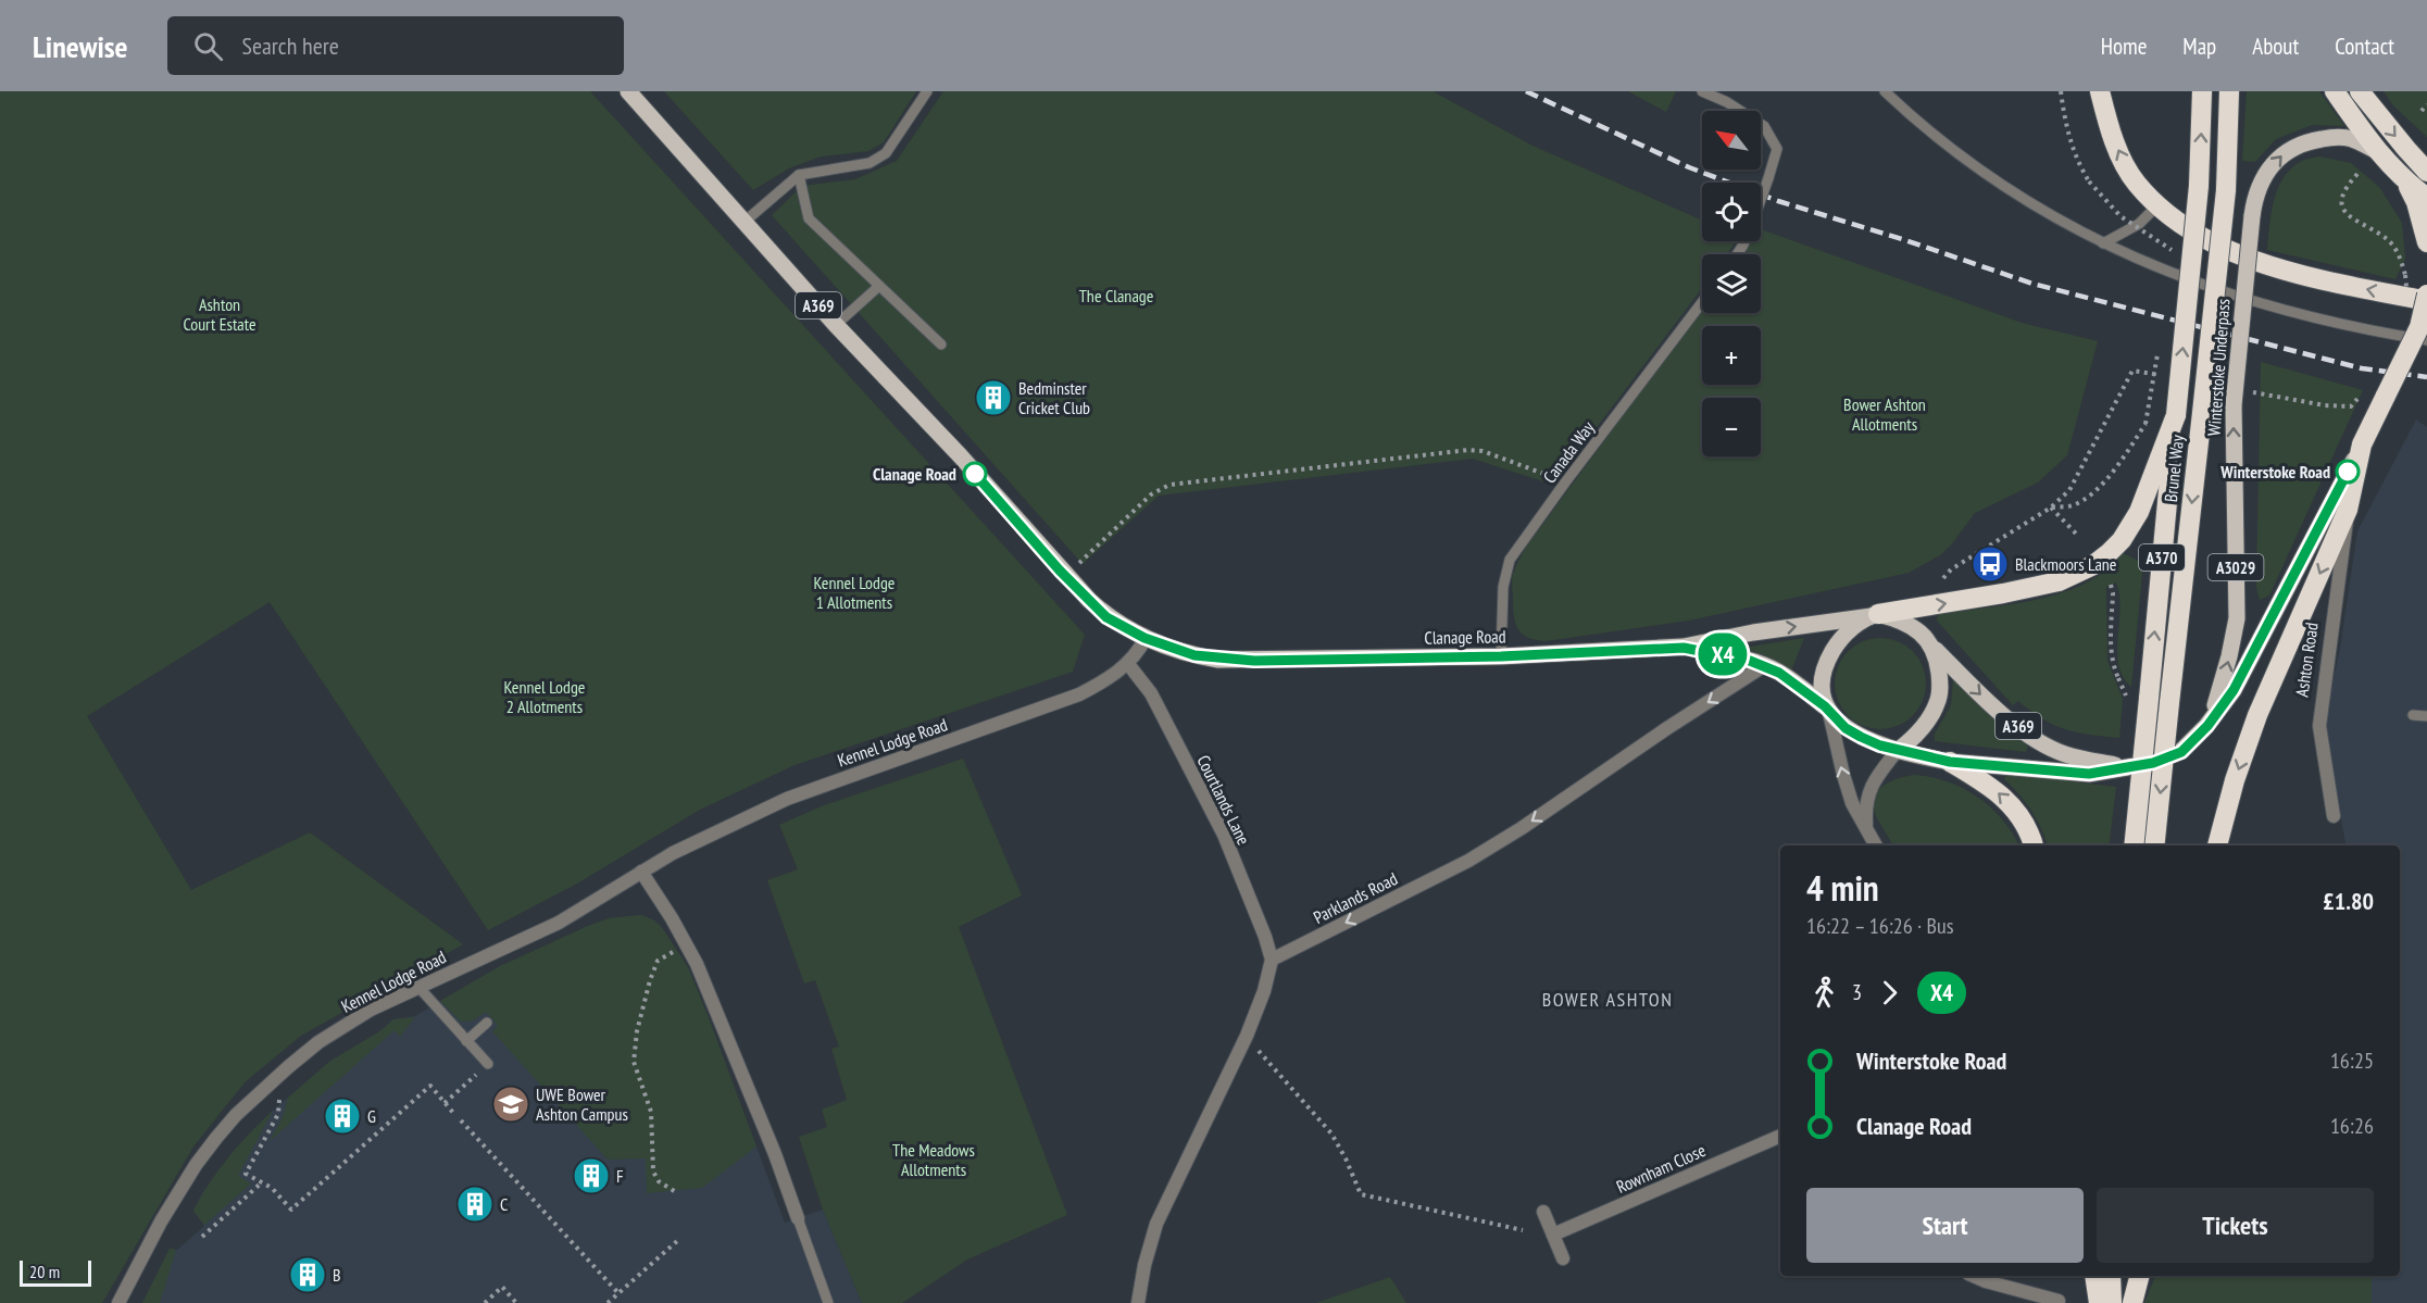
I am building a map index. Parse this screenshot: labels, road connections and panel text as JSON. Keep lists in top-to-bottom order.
{
  "streets": {
    "highway": [
      "A369",
      "Winterstoke Underpass",
      "Brunel Way",
      "A370",
      "A3029"
    ],
    "main road": ["Clanage Road"],
    "street": [
      "Ashton Road",
      "Kennel Lodge Road",
      "Courtlands Lane",
      "Parklands Road",
      "Rownham Close"
    ],
    "lane": ["Canada Way"]
  },
  "crossings": [
    ["A369", "Winterstoke Underpass"],
    ["A369", "Clanage Road"],
    ["Winterstoke Underpass", "A3029"],
    ["Winterstoke Underpass", "Clanage Road"],
    ["Canada Way", "Clanage Road"],
    ["A3029", "Ashton Road"],
    ["Clanage Road", "Kennel Lodge Road"],
    ["Clanage Road", "Parklands Road"],
    ["Kennel Lodge Road", "Courtlands Lane"],
    ["Courtlands Lane", "Parklands Road"]
  ],
  "one_way": ["Parklands Road"],
  "districts": ["BOWER ASHTON"],
  "parks": [
    "The Clanage",
    "Ashton Court Estate",
    "Bower Ashton Allotments",
    "Kennel Lodge 1 Allotments",
    "Kennel Lodge 2 Allotments",
    "The Meadows Allotments"
  ],
  "places": {
    "building": [
      "Bedminster Cricket Club",
      "G",
      "F",
      "C",
      "B"
    ],
    "other": ["Winterstoke Road", "Clanage Road"],
    "bus stop": ["Blackmoors Lane"],
    "school or university": ["UWE Bower Ashton Campus"]
  },
  "lines": ["bus line X4"],
  "scale_bar": "20 m",
  "north": "top left",
  "page": {
    "header": "Linewise",
    "search": "Search here",
    "nav": [
      "Home",
      "Map",
      "About",
      "Contact"
    ],
    "on_map": "X4",
    "map_buttons": ["+", "−"],
    "heading": ["4 min", "16:22 – 16:26 · Bus", "£1.80"],
    "legs": ["3", "X4"],
    "list": [
      {
        "name": "Winterstoke Road",
        "value": "16:25"
      },
      {
        "name": "Clanage Road",
        "value": "16:26"
      }
    ],
    "buttons": ["Start", "Tickets"],
    "scale": "20 m"
  }
}
